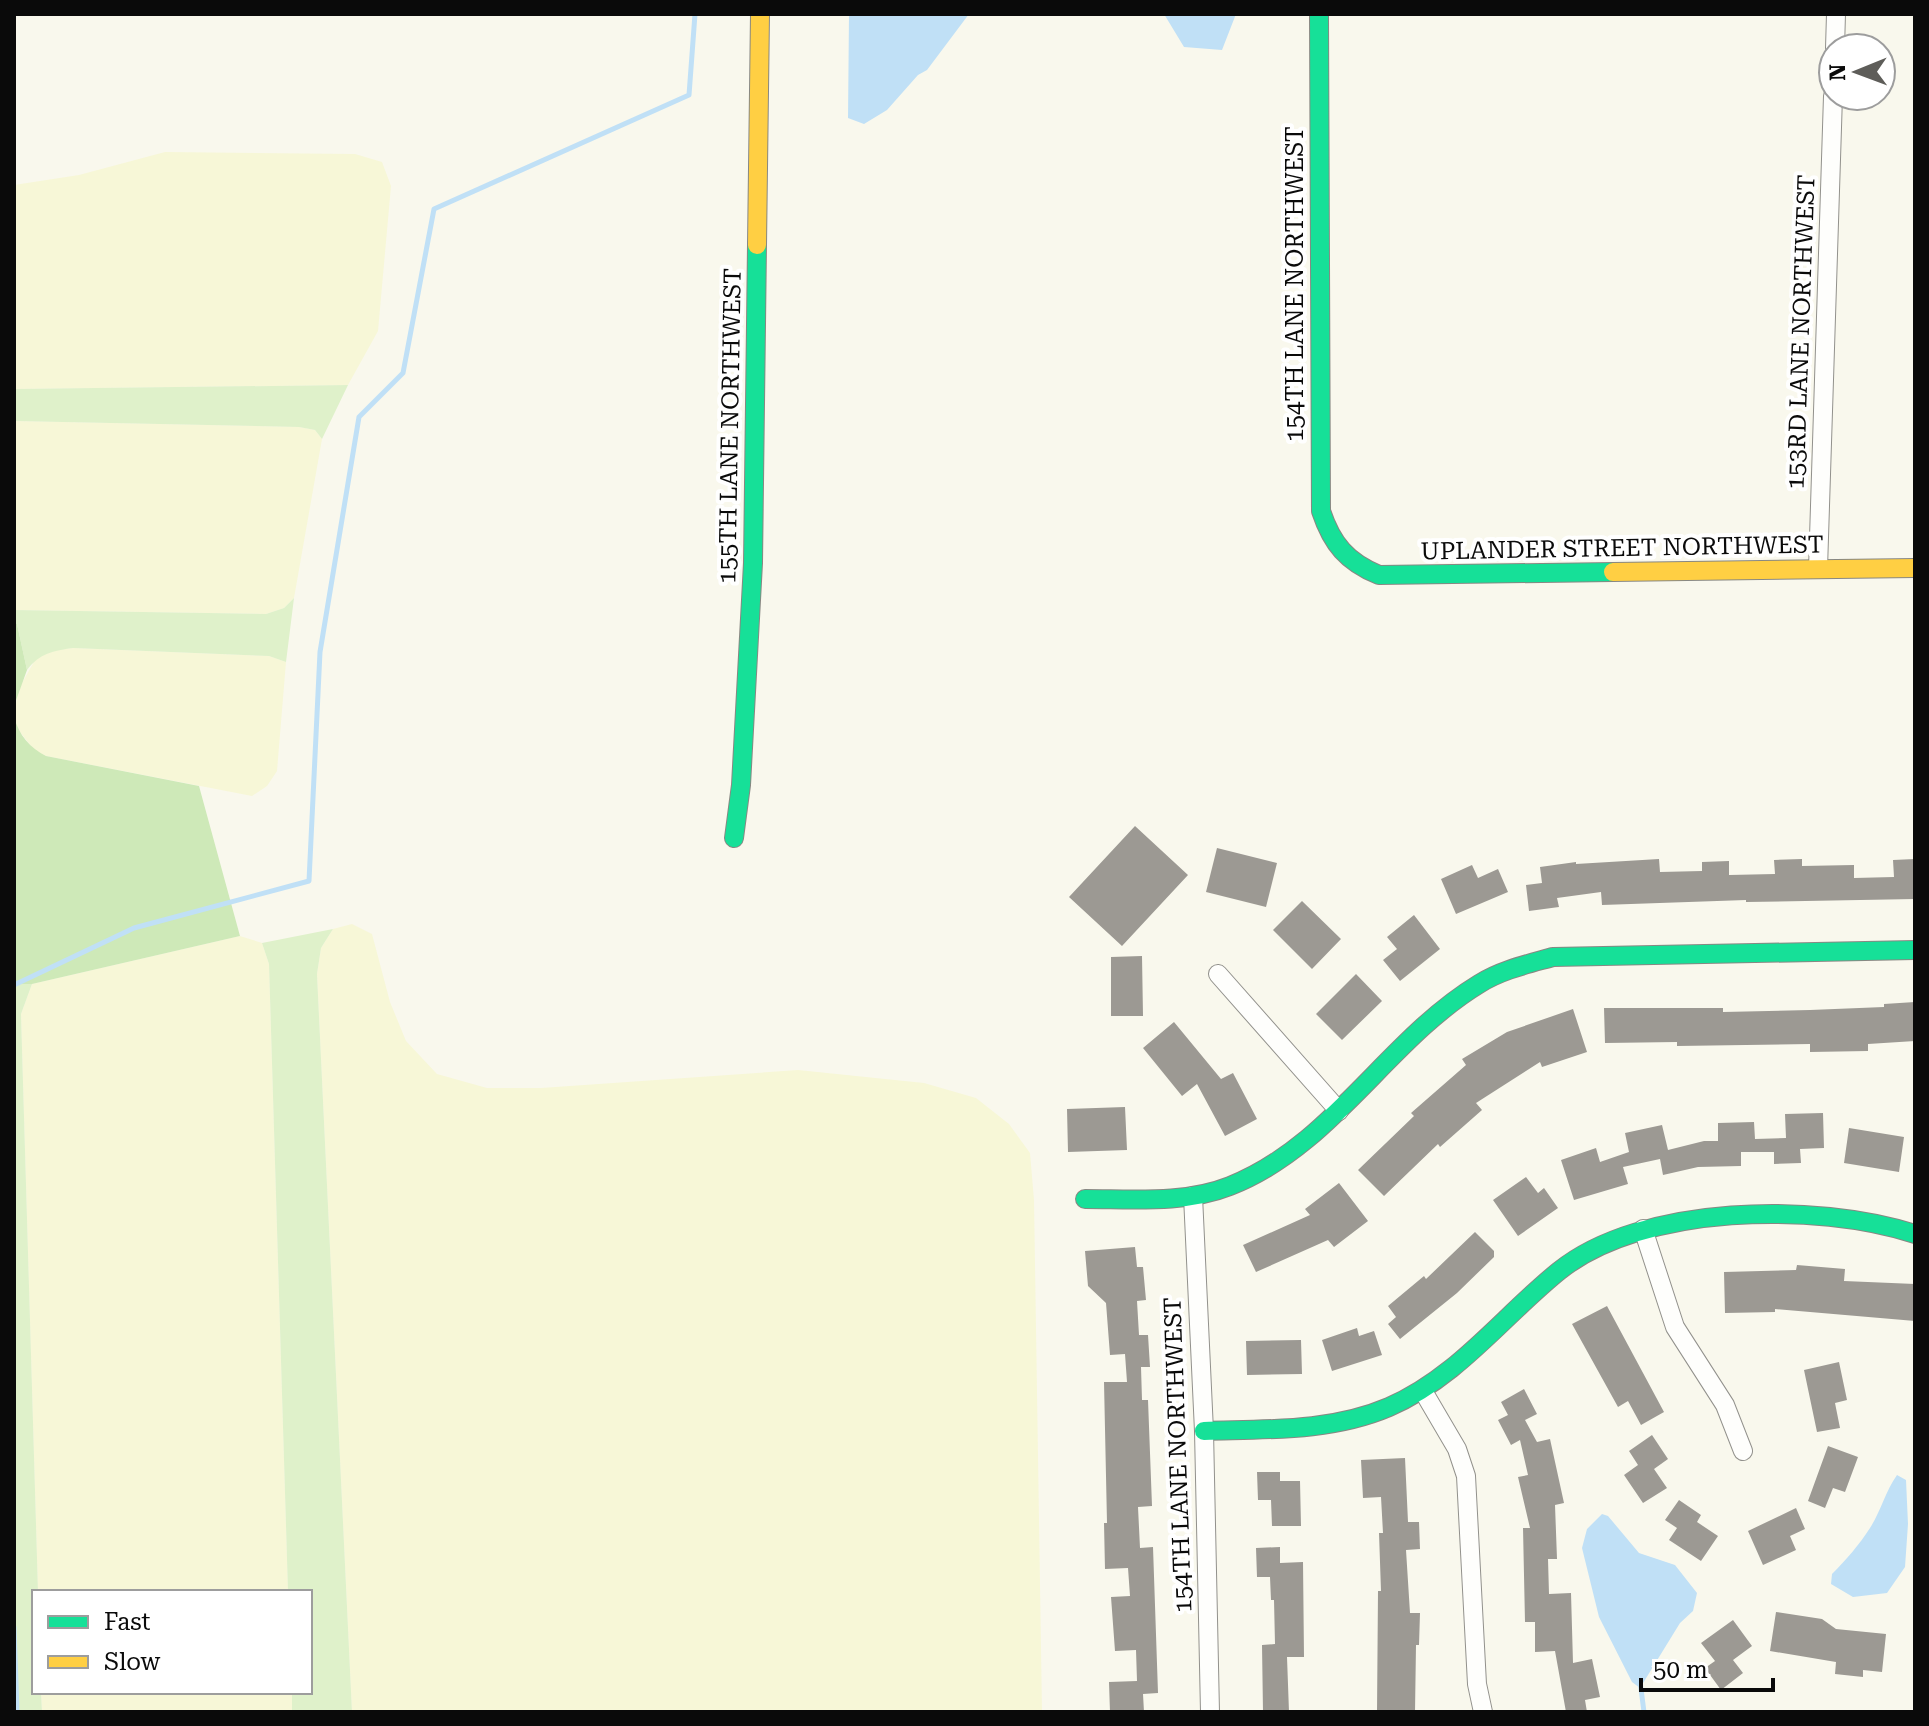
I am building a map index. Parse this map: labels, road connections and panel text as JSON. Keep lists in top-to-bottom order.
{
  "streets": {
    "street": [
      "154TH LANE NORTHWEST",
      "153RD LANE NORTHWEST",
      "155TH LANE NORTHWEST",
      "UPLANDER STREET NORTHWEST"
    ]
  },
  "crossings": [
    ["154TH LANE NORTHWEST", "UPLANDER STREET NORTHWEST"],
    ["153RD LANE NORTHWEST", "UPLANDER STREET NORTHWEST"]
  ],
  "legend": ["Fast", "Slow"],
  "scale_bar": "50 m",
  "north": "left"
}
